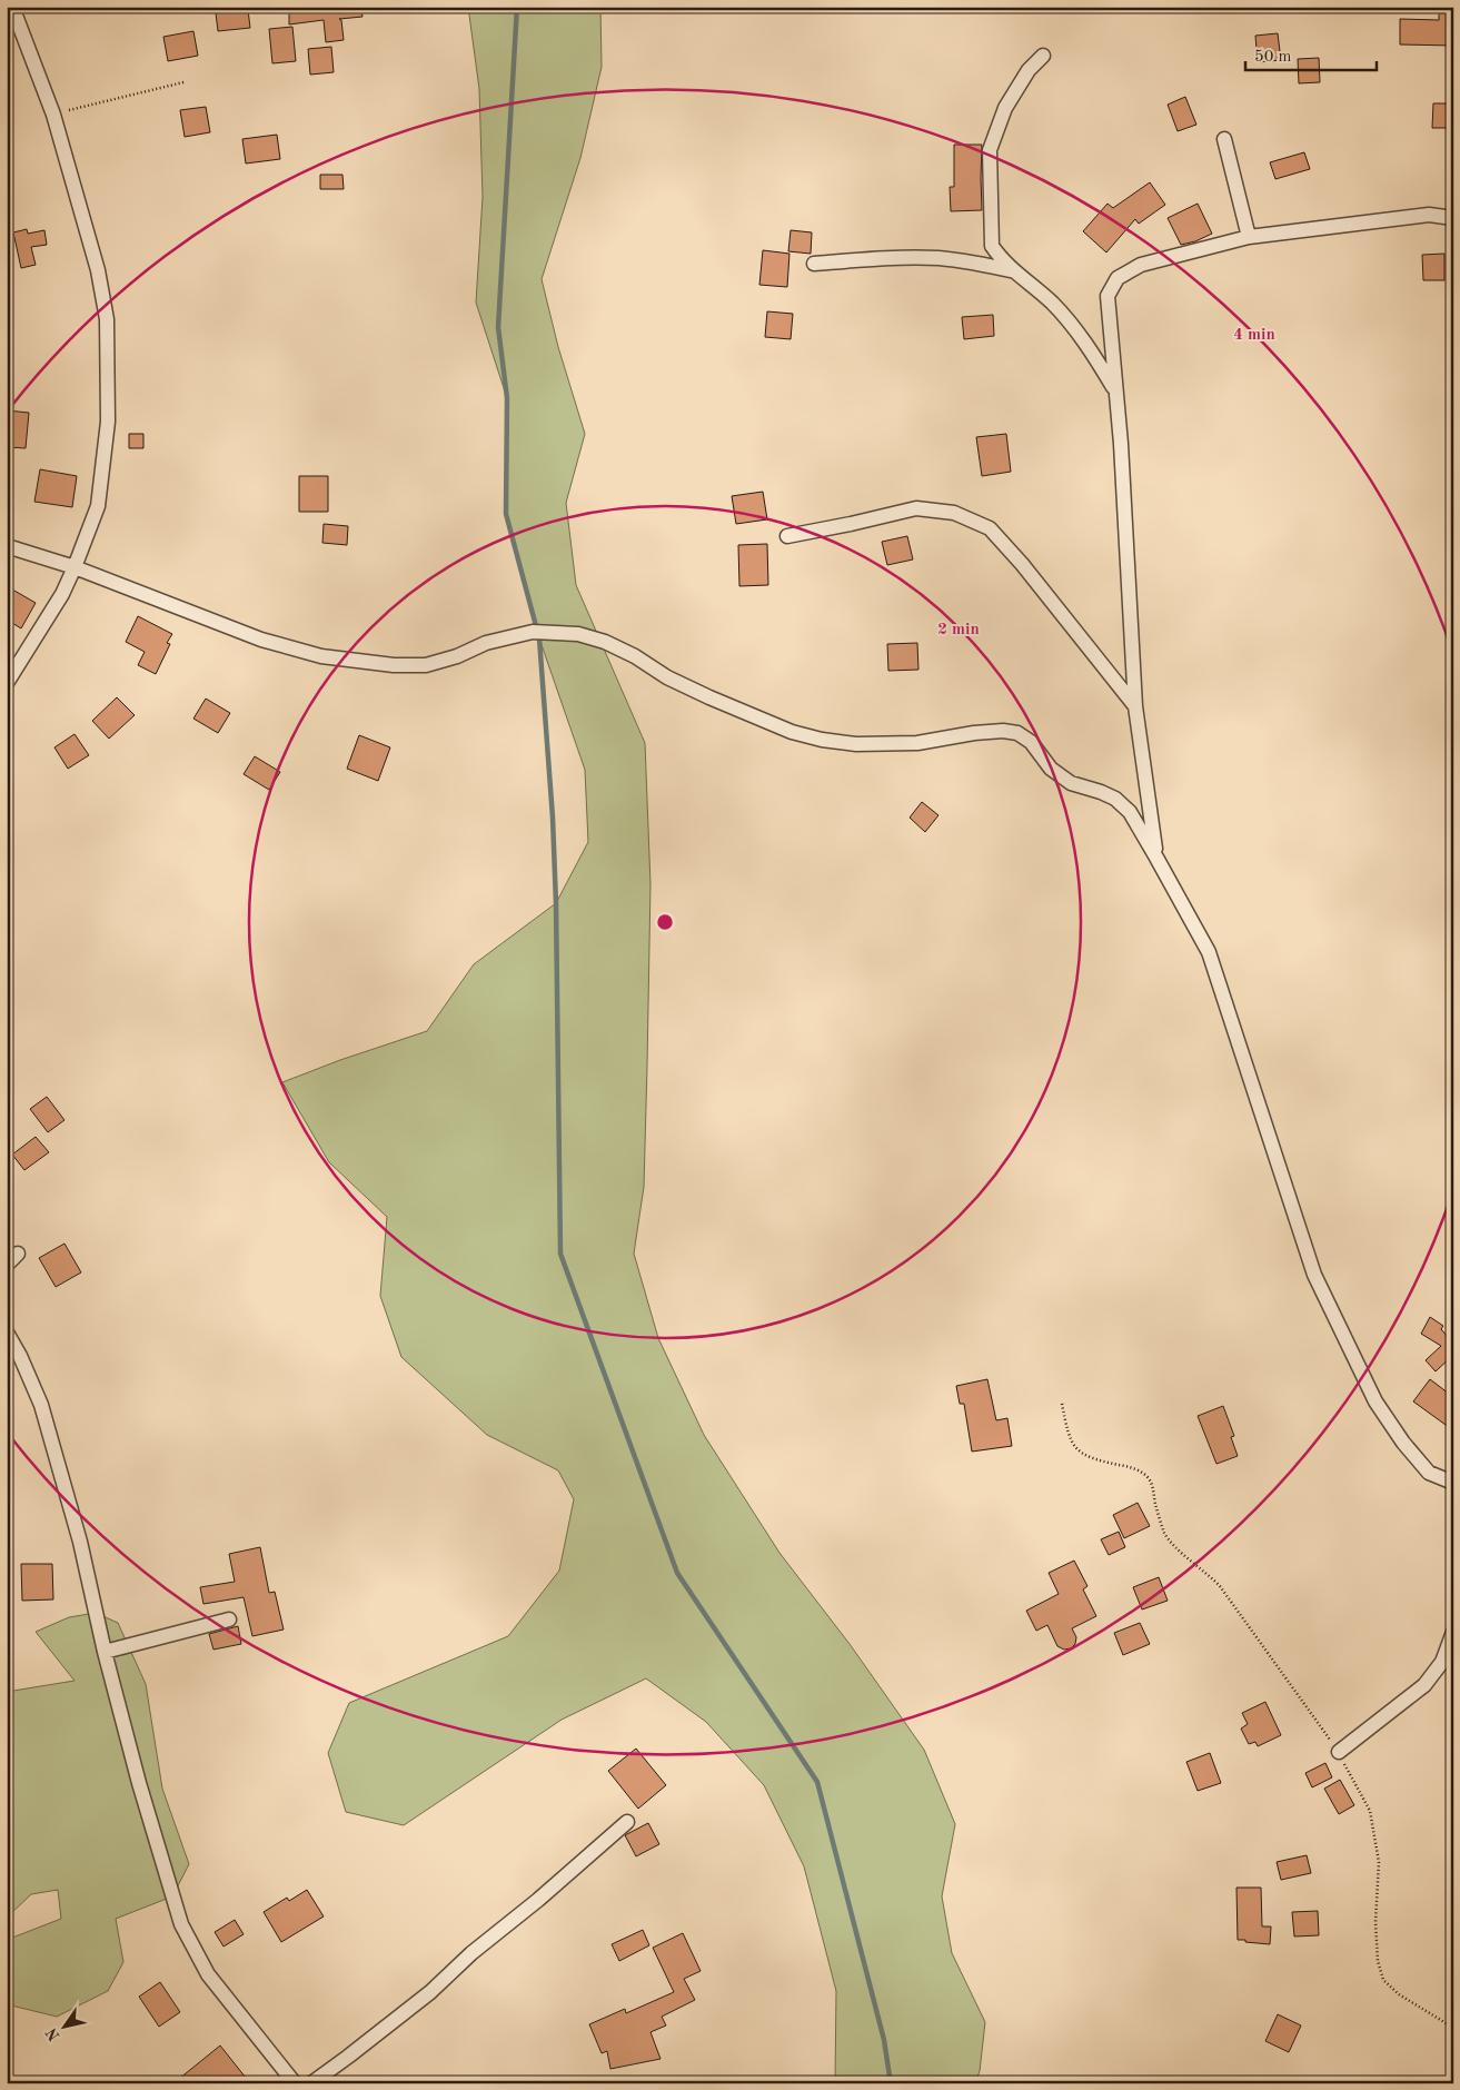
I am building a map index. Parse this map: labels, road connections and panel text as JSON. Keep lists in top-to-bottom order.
{
  "scale_bar": "50 m",
  "north": "bottom left",
  "rings": ["4 min", "2 min"]
}
